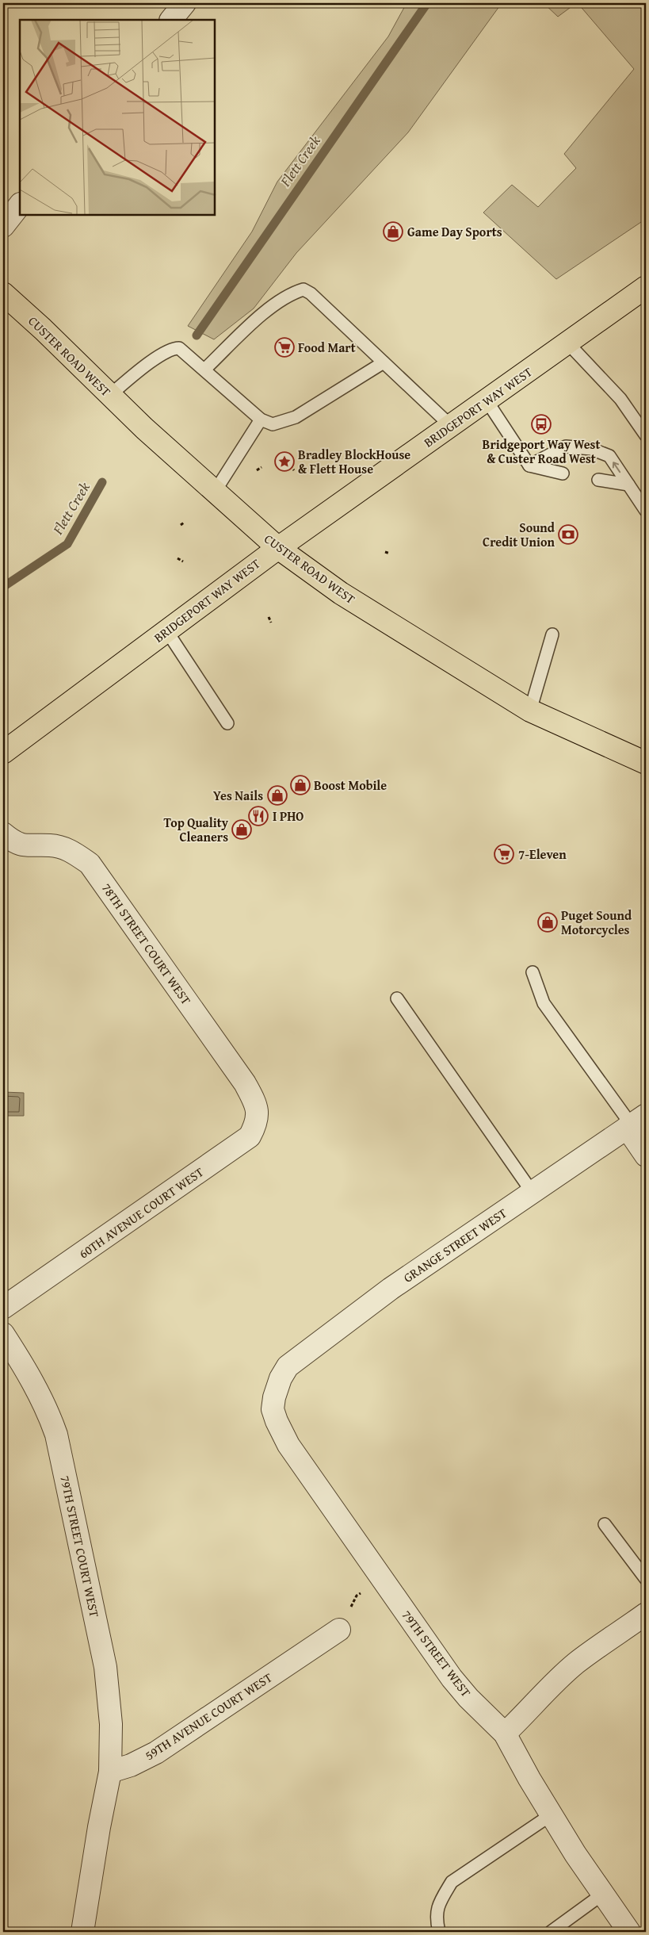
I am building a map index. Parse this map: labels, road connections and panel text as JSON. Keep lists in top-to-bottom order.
{
  "streets": {
    "main road": ["CUSTER ROAD WEST", "BRIDGEPORT WAY WEST"],
    "street": [
      "78TH STREET COURT WEST",
      "60TH AVENUE COURT WEST",
      "GRANGE STREET WEST",
      "79TH STREET COURT WEST",
      "79TH STREET WEST",
      "59TH AVENUE COURT WEST"
    ]
  },
  "crossings": [
    ["CUSTER ROAD WEST", "BRIDGEPORT WAY WEST"],
    ["78TH STREET COURT WEST", "60TH AVENUE COURT WEST"],
    ["GRANGE STREET WEST", "79TH STREET WEST"],
    ["79TH STREET COURT WEST", "59TH AVENUE COURT WEST"]
  ],
  "water": ["Flett Creek"],
  "places": {
    "shop": [
      "Game Day Sports",
      "Boost Mobile",
      "Yes Nails",
      "Top Quality Cleaners",
      "Puget Sound Motorcycles"
    ],
    "supermarket": ["Food Mart", "7-Eleven"],
    "bus stop": ["Bridgeport Way West & Custer Road West"],
    "place": ["Bradley BlockHouse & Flett House"],
    "bank": ["Sound Credit Union"],
    "restaurant": ["I PHO"]
  }
}
